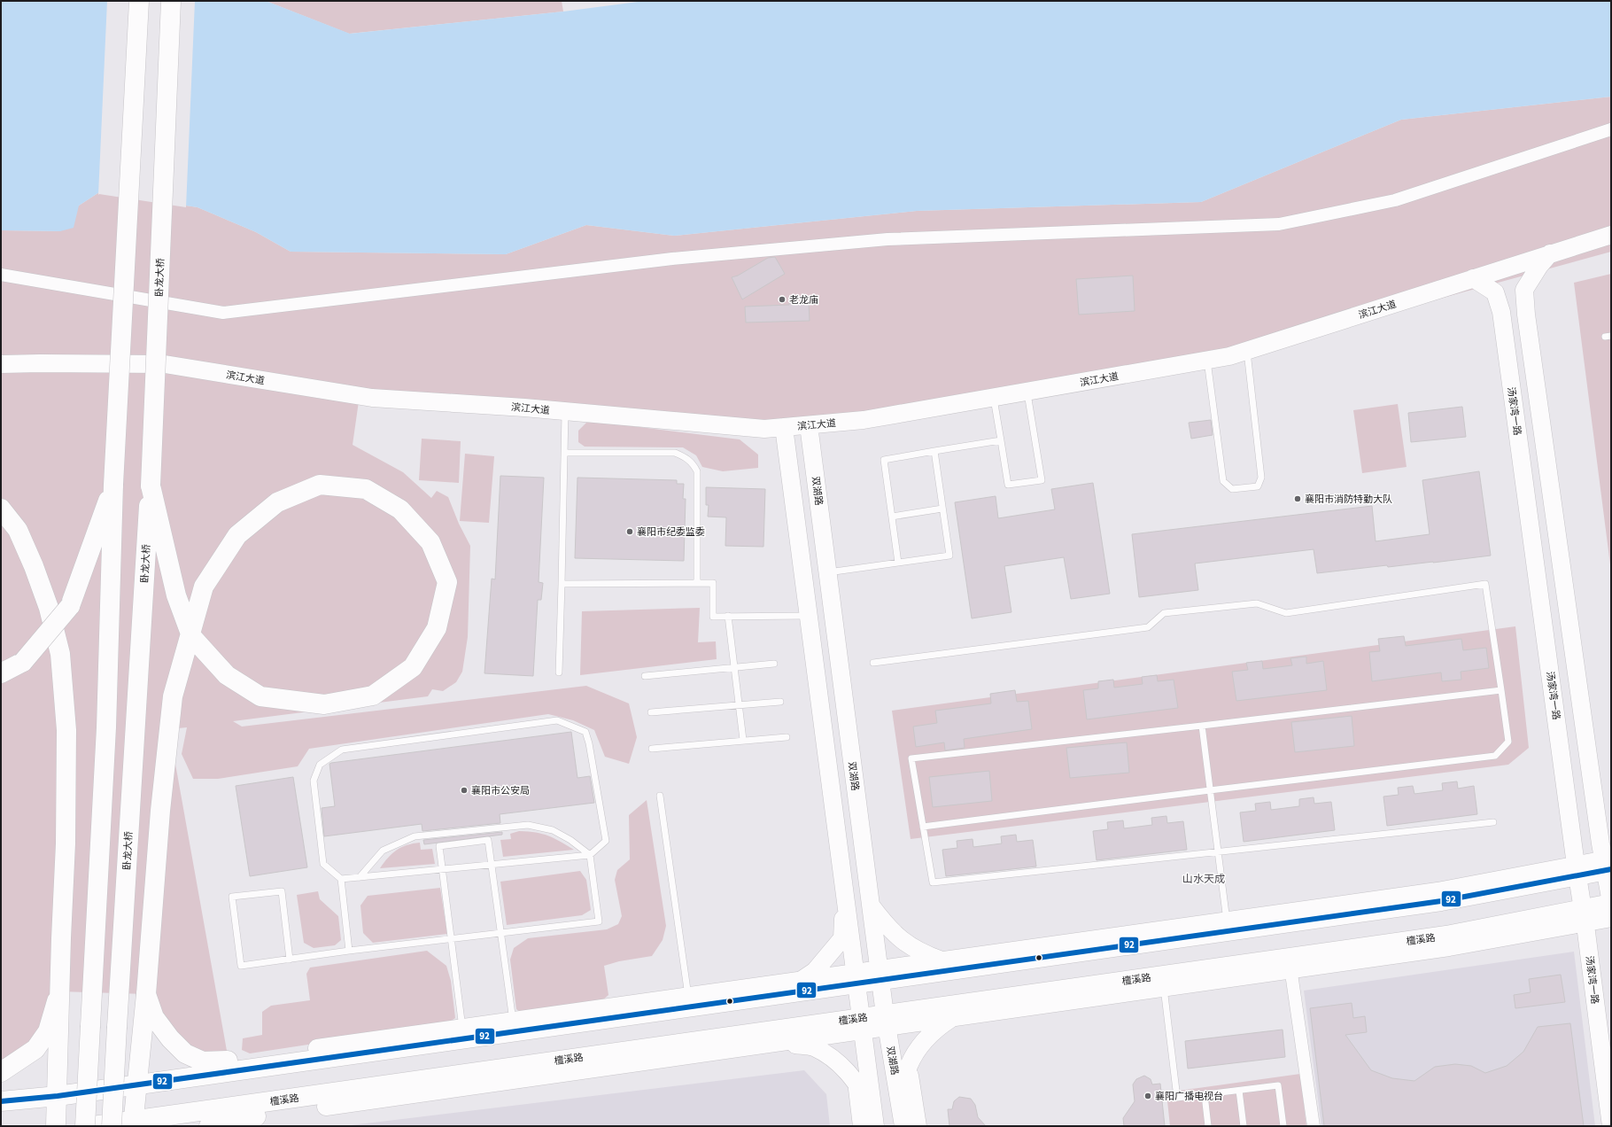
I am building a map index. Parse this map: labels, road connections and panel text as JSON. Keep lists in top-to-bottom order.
{
  "streets": {
    "main road": ["卧龙大桥", "檀溪路"],
    "street": ["滨江大道", "汤家湾一路", "双湖路"]
  },
  "crossings": [
    ["滨江大道", "汤家湾一路"],
    ["滨江大道", "双湖路"],
    ["汤家湾一路", "檀溪路"],
    ["双湖路", "檀溪路"]
  ],
  "districts": ["山水天成"],
  "places": [
    "老龙庙",
    "襄阳市消防特勤大队",
    "襄阳市纪委监委",
    "襄阳市公安局",
    "襄阳广播电视台"
  ],
  "lines": ["transit line 92"]
}
